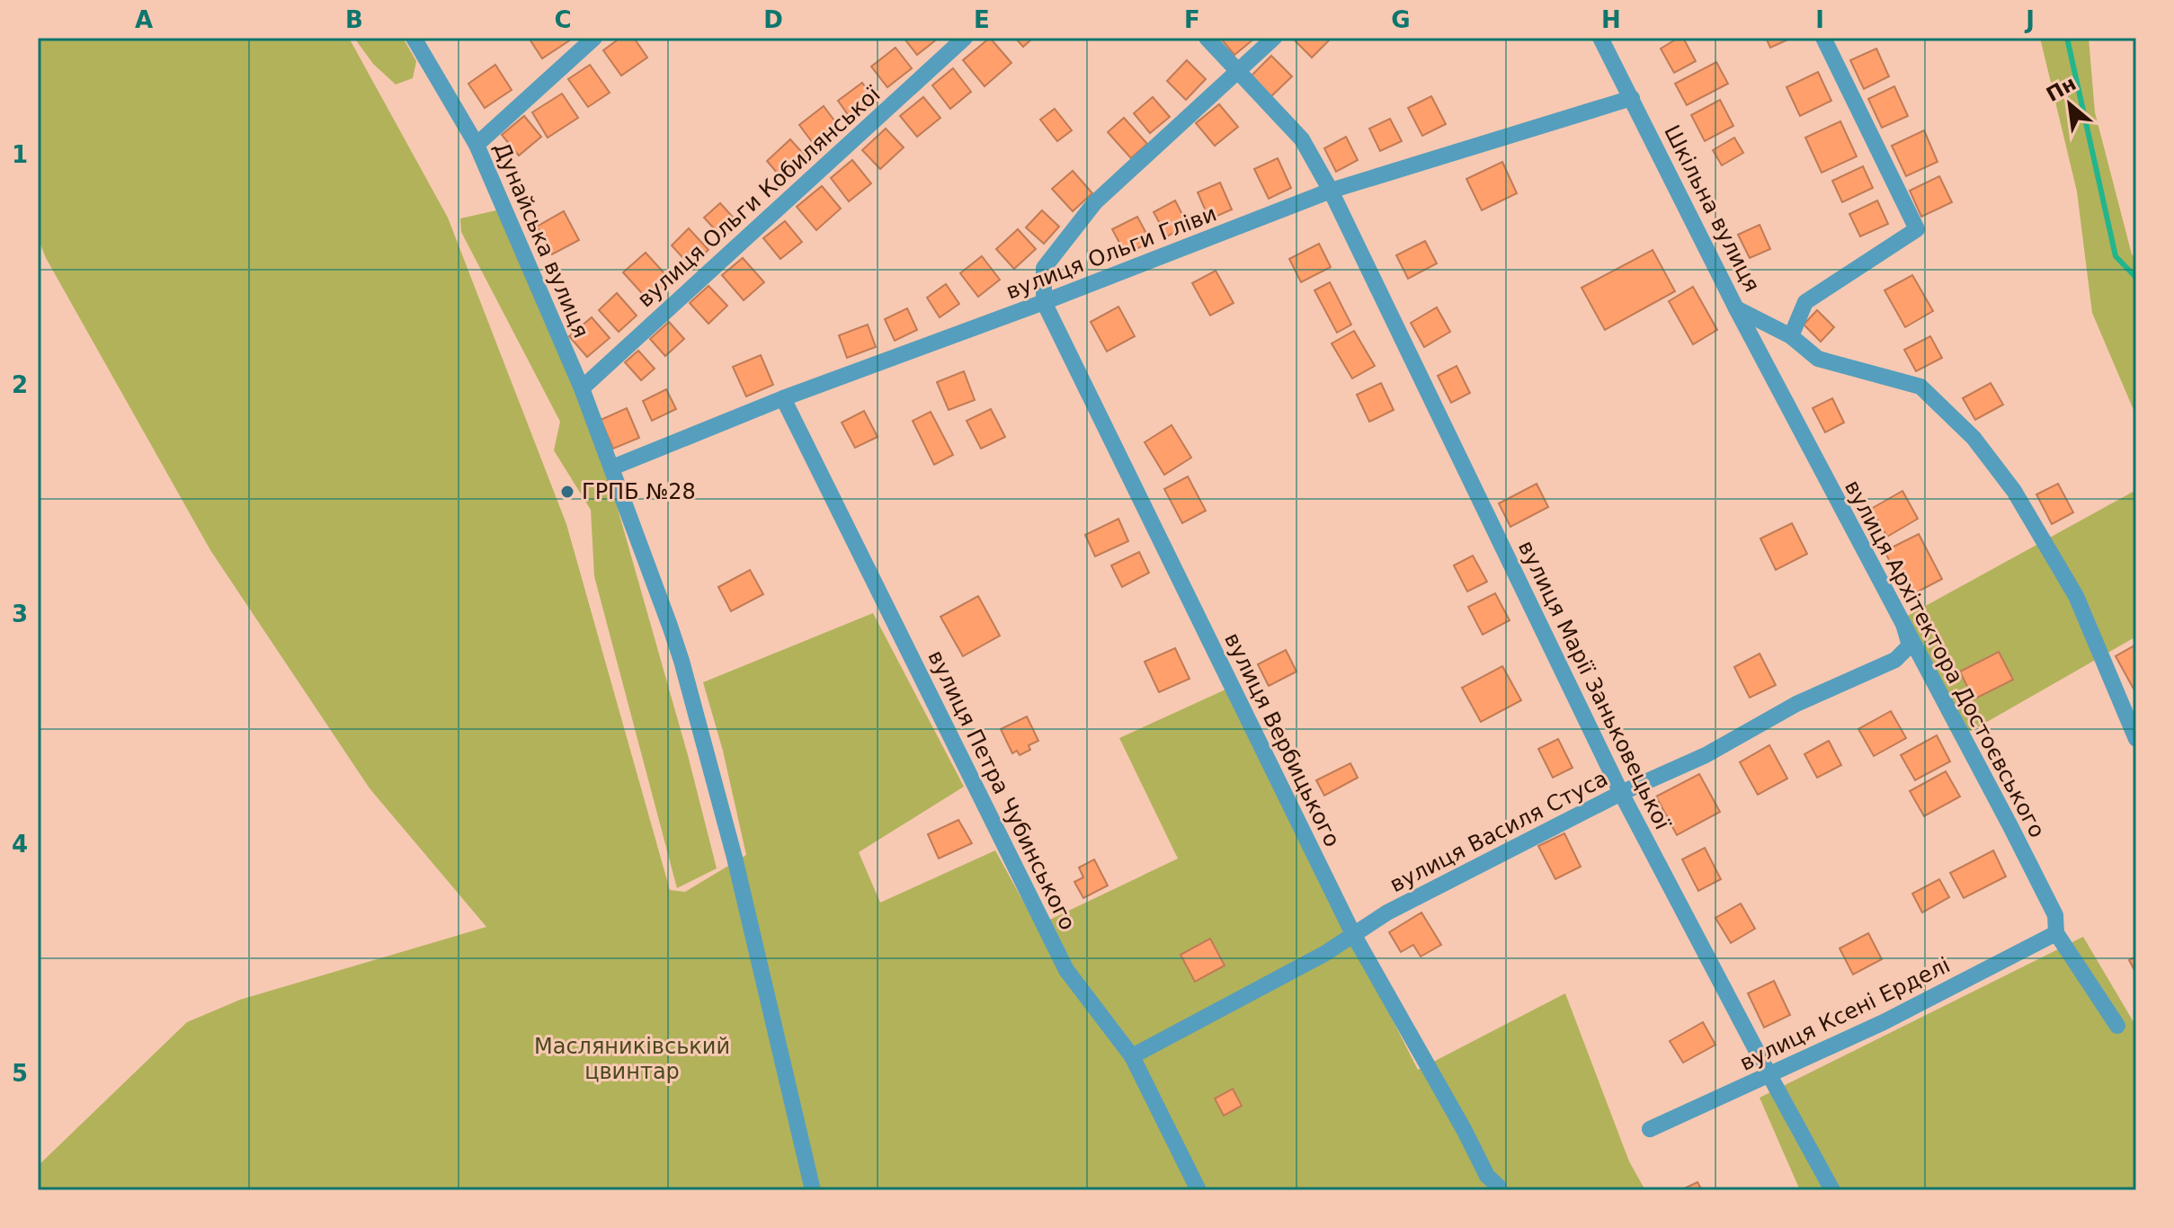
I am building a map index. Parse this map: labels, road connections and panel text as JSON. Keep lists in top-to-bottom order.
{
  "streets": {
    "street": [
      "вулиця Ольги Кобилянської",
      "Шкільна вулиця",
      "Дунайська вулиця",
      "вулиця Ольги Гліви",
      "вулиця Архітектора Достоєвського",
      "вулиця Марії Заньковецької",
      "вулиця Вербицького",
      "вулиця Петра Чубинського",
      "вулиця Василя Стуса",
      "вулиця Ксені Ерделі"
    ]
  },
  "crossings": [
    ["вулиця Ольги Кобилянської", "Дунайська вулиця"],
    ["Шкільна вулиця", "вулиця Ольги Гліви"],
    ["Шкільна вулиця", "вулиця Архітектора Достоєвського"],
    ["Дунайська вулиця", "вулиця Ольги Гліви"],
    ["вулиця Ольги Гліви", "вулиця Марії Заньковецької"],
    ["вулиця Ольги Гліви", "вулиця Вербицького"],
    ["вулиця Ольги Гліви", "вулиця Петра Чубинського"],
    ["вулиця Архітектора Достоєвського", "вулиця Василя Стуса"],
    ["вулиця Архітектора Достоєвського", "вулиця Ксені Ерделі"],
    ["вулиця Марії Заньковецької", "вулиця Василя Стуса"],
    ["вулиця Марії Заньковецької", "вулиця Ксені Ерделі"],
    ["вулиця Вербицького", "вулиця Василя Стуса"],
    ["вулиця Петра Чубинського", "вулиця Василя Стуса"]
  ],
  "parks": ["Масляниківський цвинтар"],
  "places": ["ГРПБ №28"],
  "north": "top left",
  "grid": {
    "columns": [
      "A",
      "B",
      "C",
      "D",
      "E",
      "F",
      "G",
      "H",
      "I",
      "J"
    ],
    "rows": [
      "1",
      "2",
      "3",
      "4",
      "5"
    ]
  }
}
